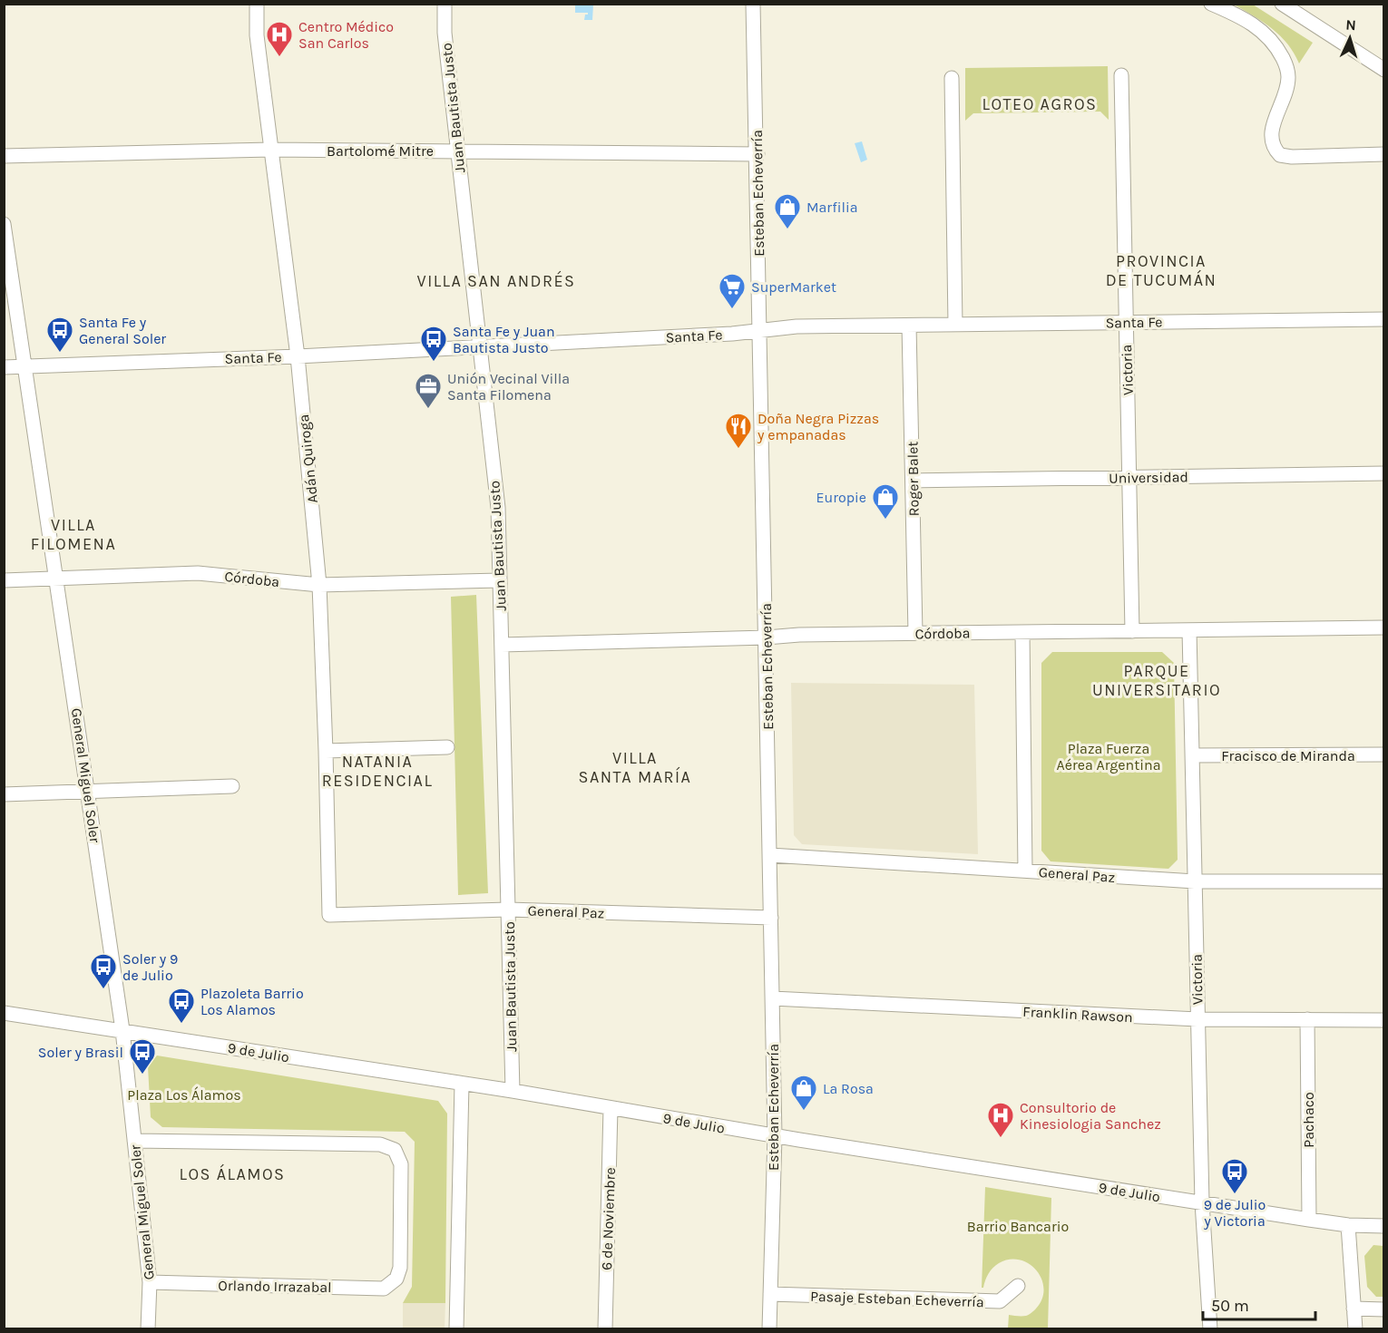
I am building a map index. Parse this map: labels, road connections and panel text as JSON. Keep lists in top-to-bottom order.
{
  "streets": {
    "street": [
      "Juan Bautista Justo",
      "Bartolomé Mitre",
      "Esteban Echeverría",
      "Santa Fe",
      "Victoria",
      "Adán Quiroga",
      "Universidad",
      "Roger Balet",
      "Córdoba",
      "Fracisco de Miranda",
      "General Miguel Soler",
      "General Paz",
      "Franklin Rawson",
      "9 de Julio",
      "Pachaco",
      "6 de Noviembre",
      "Orlando Irrazabal",
      "Pasaje Esteban Echeverría"
    ]
  },
  "crossings": [
    ["Juan Bautista Justo", "Bartolomé Mitre"],
    ["Juan Bautista Justo", "Santa Fe"],
    ["Juan Bautista Justo", "Córdoba"],
    ["Juan Bautista Justo", "General Paz"],
    ["Juan Bautista Justo", "9 de Julio"],
    ["Bartolomé Mitre", "Esteban Echeverría"],
    ["Bartolomé Mitre", "Adán Quiroga"],
    ["Esteban Echeverría", "Santa Fe"],
    ["Esteban Echeverría", "Córdoba"],
    ["Esteban Echeverría", "General Paz"],
    ["Esteban Echeverría", "Franklin Rawson"],
    ["Esteban Echeverría", "9 de Julio"],
    ["Esteban Echeverría", "Pasaje Esteban Echeverría"],
    ["Santa Fe", "Victoria"],
    ["Santa Fe", "Adán Quiroga"],
    ["Santa Fe", "Roger Balet"],
    ["Santa Fe", "General Miguel Soler"],
    ["Victoria", "Universidad"],
    ["Victoria", "Córdoba"],
    ["Victoria", "Fracisco de Miranda"],
    ["Victoria", "General Paz"],
    ["Victoria", "Franklin Rawson"],
    ["Victoria", "9 de Julio"],
    ["Adán Quiroga", "Córdoba"],
    ["Adán Quiroga", "General Paz"],
    ["Universidad", "Roger Balet"],
    ["Roger Balet", "Córdoba"],
    ["Córdoba", "General Miguel Soler"],
    ["General Miguel Soler", "9 de Julio"],
    ["General Miguel Soler", "Orlando Irrazabal"],
    ["Franklin Rawson", "Pachaco"],
    ["9 de Julio", "Pachaco"],
    ["9 de Julio", "6 de Noviembre"]
  ],
  "districts": [
    "LOTEO AGROS",
    "PROVINCIA DE TUCUMÁN",
    "VILLA SAN ANDRÉS",
    "VILLA FILOMENA",
    "PARQUE UNIVERSITARIO",
    "VILLA SANTA MARÍA",
    "NATANIA RESIDENCIAL",
    "LOS ÁLAMOS"
  ],
  "parks": ["Plaza Fuerza Aérea Argentina", "Plaza Los Álamos", "Barrio Bancario"],
  "places": {
    "hospital": ["Centro Médico San Carlos", "Consultorio de Kinesiologia Sanchez"],
    "shop": ["Marfilia", "Europie", "La Rosa"],
    "supermarket": ["SuperMarket"],
    "bus stop": [
      "Santa Fe y General Soler",
      "Santa Fe y Juan Bautista Justo",
      "Soler y 9 de Julio",
      "Plazoleta Barrio Los Alamos",
      "Soler y Brasil",
      "9 de Julio y Victoria"
    ],
    "office": ["Unión Vecinal Villa Santa Filomena"],
    "restaurant": ["Doña Negra Pizzas y empanadas"]
  },
  "scale_bar": "50 m",
  "north": "top"
}
